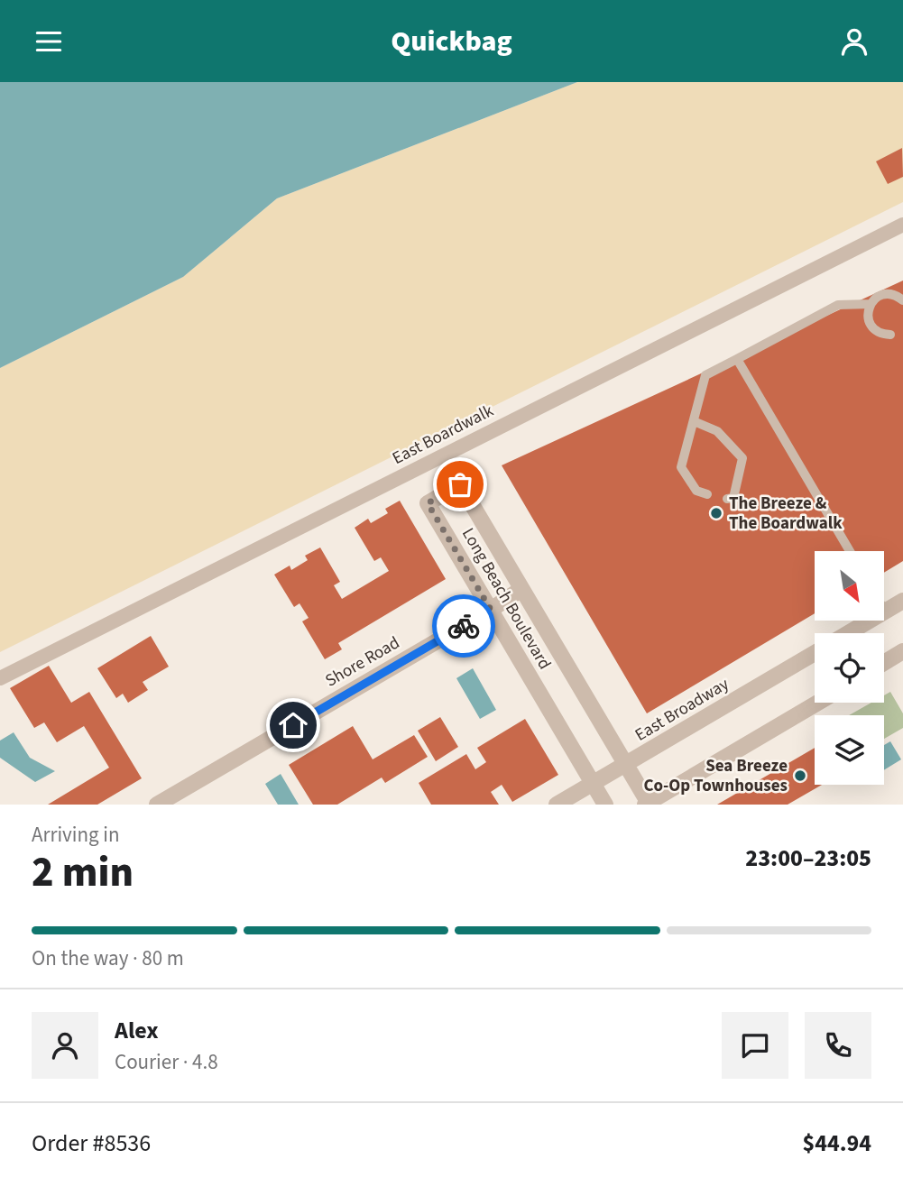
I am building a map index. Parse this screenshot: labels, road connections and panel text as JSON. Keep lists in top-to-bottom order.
{
  "streets": {
    "street": [
      "East Boardwalk",
      "Long Beach Boulevard",
      "Shore Road",
      "East Broadway"
    ]
  },
  "crossings": [
    ["Long Beach Boulevard", "Shore Road"],
    ["Long Beach Boulevard", "East Broadway"]
  ],
  "places": ["The Breeze & The Boardwalk", "Sea Breeze Co-Op Townhouses"],
  "north": "bottom right",
  "page": {
    "header": "Quickbag",
    "heading": ["2 min", "Arriving in", "23:00–23:05"],
    "panel": [
      "Alex",
      "Courier · 4.8",
      "Order #8536",
      "$44.94"
    ],
    "bar": "On the way · 80 m"
  }
}
